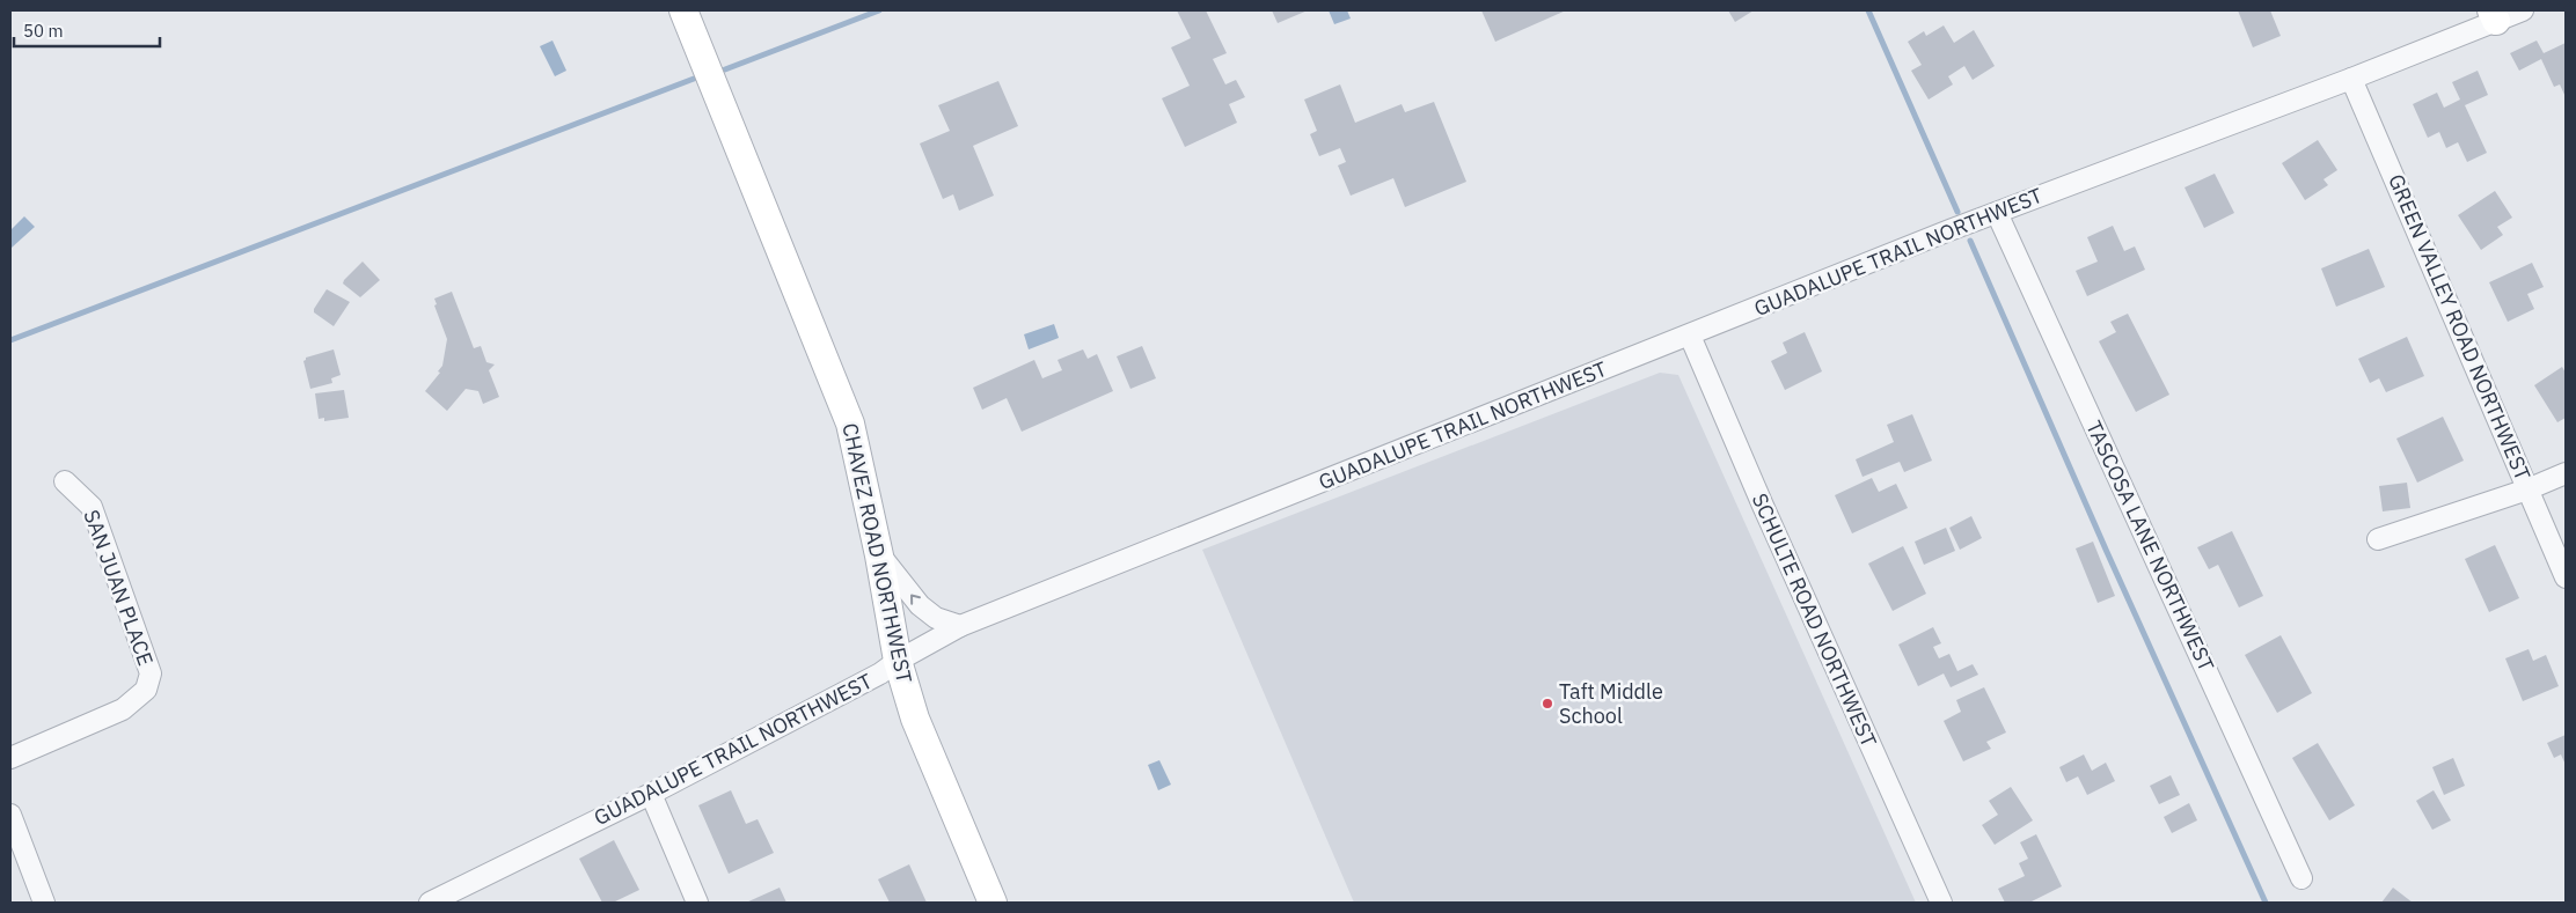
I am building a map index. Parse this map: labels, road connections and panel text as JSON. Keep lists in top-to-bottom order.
{
  "streets": {
    "street": [
      "GUADALUPE TRAIL NORTHWEST",
      "GREEN VALLEY ROAD NORTHWEST",
      "TASCOSA LANE NORTHWEST",
      "CHAVEZ ROAD NORTHWEST",
      "SAN JUAN PLACE",
      "SCHULTE ROAD NORTHWEST"
    ]
  },
  "crossings": [
    ["GUADALUPE TRAIL NORTHWEST", "GREEN VALLEY ROAD NORTHWEST"],
    ["GUADALUPE TRAIL NORTHWEST", "TASCOSA LANE NORTHWEST"],
    ["GUADALUPE TRAIL NORTHWEST", "CHAVEZ ROAD NORTHWEST"],
    ["GUADALUPE TRAIL NORTHWEST", "SCHULTE ROAD NORTHWEST"]
  ],
  "places": ["Taft Middle School"],
  "scale_bar": "50 m"
}
